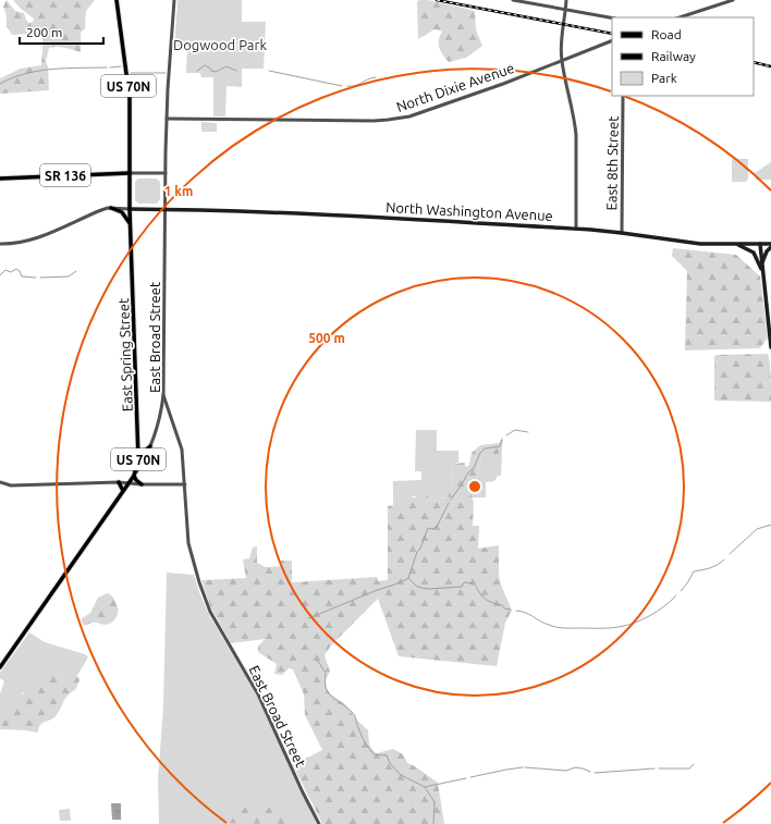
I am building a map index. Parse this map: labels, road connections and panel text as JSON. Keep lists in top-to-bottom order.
{
  "streets": {
    "main road": [
      "US 70N",
      "SR 136",
      "North Washington Avenue",
      "East Spring Street"
    ],
    "street": ["North Dixie Avenue", "East 8th Street", "East Broad Street"]
  },
  "crossings": [
    ["North Dixie Avenue", "East Broad Street"],
    ["East 8th Street", "North Washington Avenue"],
    ["SR 136", "East Spring Street"],
    ["North Washington Avenue", "East Broad Street"],
    ["North Washington Avenue", "East Spring Street"]
  ],
  "parks": ["Dogwood Park"],
  "legend": ["Road", "Railway", "Park"],
  "scale_bar": "200 m",
  "rings": ["1 km", "500 m"]
}
